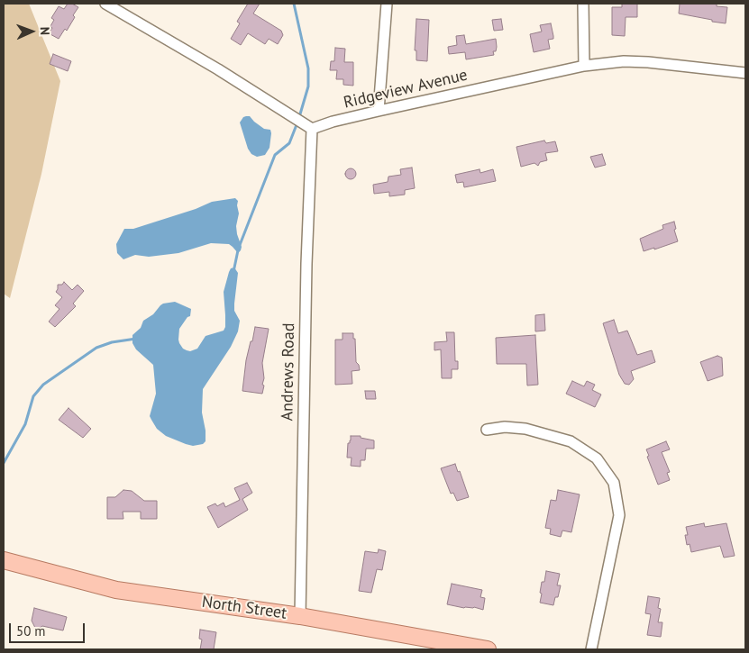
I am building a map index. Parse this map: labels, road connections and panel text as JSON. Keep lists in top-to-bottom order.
{
  "streets": {
    "main road": ["North Street"],
    "street": ["Ridgeview Avenue", "Andrews Road"]
  },
  "crossings": [
    ["Ridgeview Avenue", "Andrews Road"],
    ["Andrews Road", "North Street"]
  ],
  "scale_bar": "50 m",
  "north": "right"
}
